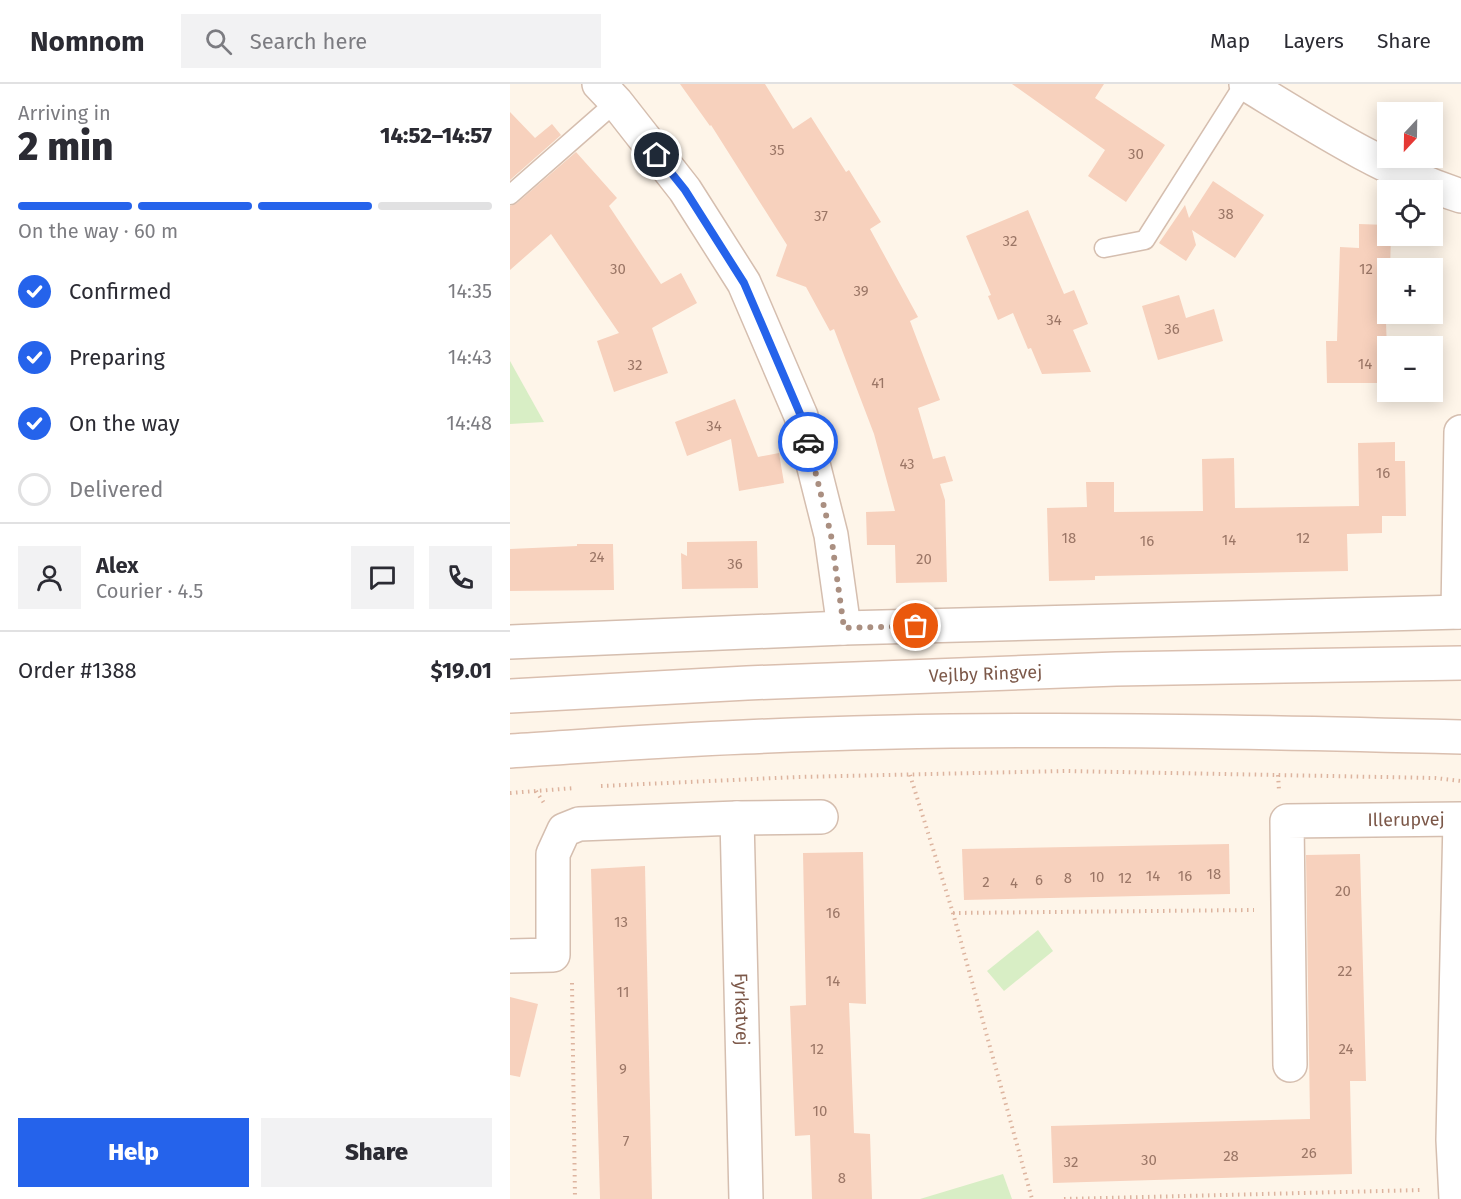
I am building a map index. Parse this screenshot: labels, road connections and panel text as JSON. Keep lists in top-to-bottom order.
{
  "streets": {
    "street": ["Vejlby Ringvej", "Illerupvej", "Fyrkatvej"]
  },
  "house_numbers": [
    "35",
    "30",
    "38",
    "37",
    "32",
    "30",
    "12",
    "39",
    "34",
    "36",
    "14",
    "32",
    "41",
    "34",
    "43",
    "16",
    "18",
    "12",
    "14",
    "16",
    "24",
    "20",
    "36",
    "18",
    "14",
    "16",
    "10",
    "8",
    "12",
    "6",
    "2",
    "4",
    "20",
    "16",
    "13",
    "22",
    "14",
    "11",
    "12",
    "24",
    "9",
    "10",
    "7",
    "26",
    "28",
    "30",
    "32",
    "8"
  ],
  "north": "bottom",
  "page": {
    "header": "Nomnom",
    "search": "Search here",
    "nav": ["Map", "Layers", "Share"],
    "heading": ["2 min", "Arriving in", "14:52–14:57"],
    "panel": [
      "Alex",
      "Courier · 4.5",
      "Order #1388",
      "$19.01"
    ],
    "map_buttons": ["+", "−"],
    "bar": "On the way · 60 m",
    "list": [
      ["Confirmed", "14:35"],
      ["Preparing", "14:43"],
      ["On the way", "14:48"],
      "Delivered"
    ],
    "buttons": ["Help", "Share"]
  }
}
